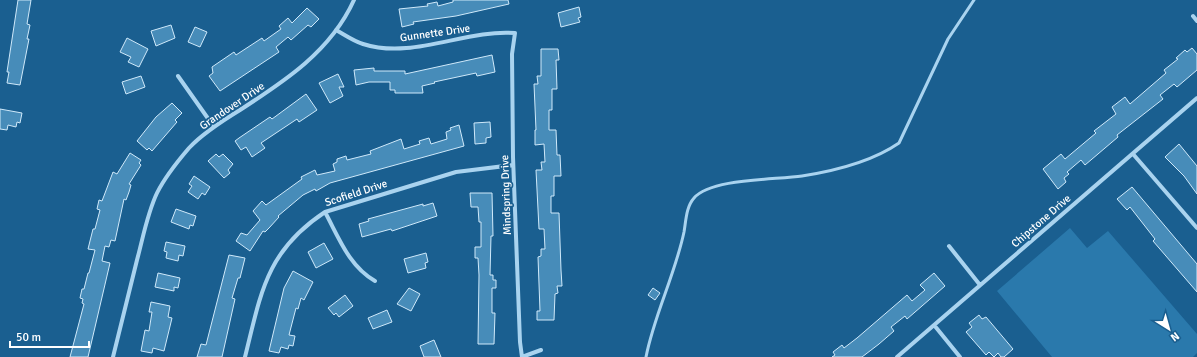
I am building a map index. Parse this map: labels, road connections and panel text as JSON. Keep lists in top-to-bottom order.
{
  "streets": {
    "street": [
      "Gunnette Drive",
      "Grandover Drive",
      "Scofield Drive",
      "Mindspring Drive",
      "Chipstone Drive"
    ]
  },
  "crossings": [
    ["Gunnette Drive", "Grandover Drive"],
    ["Gunnette Drive", "Mindspring Drive"],
    ["Scofield Drive", "Mindspring Drive"]
  ],
  "scale_bar": "50 m",
  "north": "bottom right"
}
